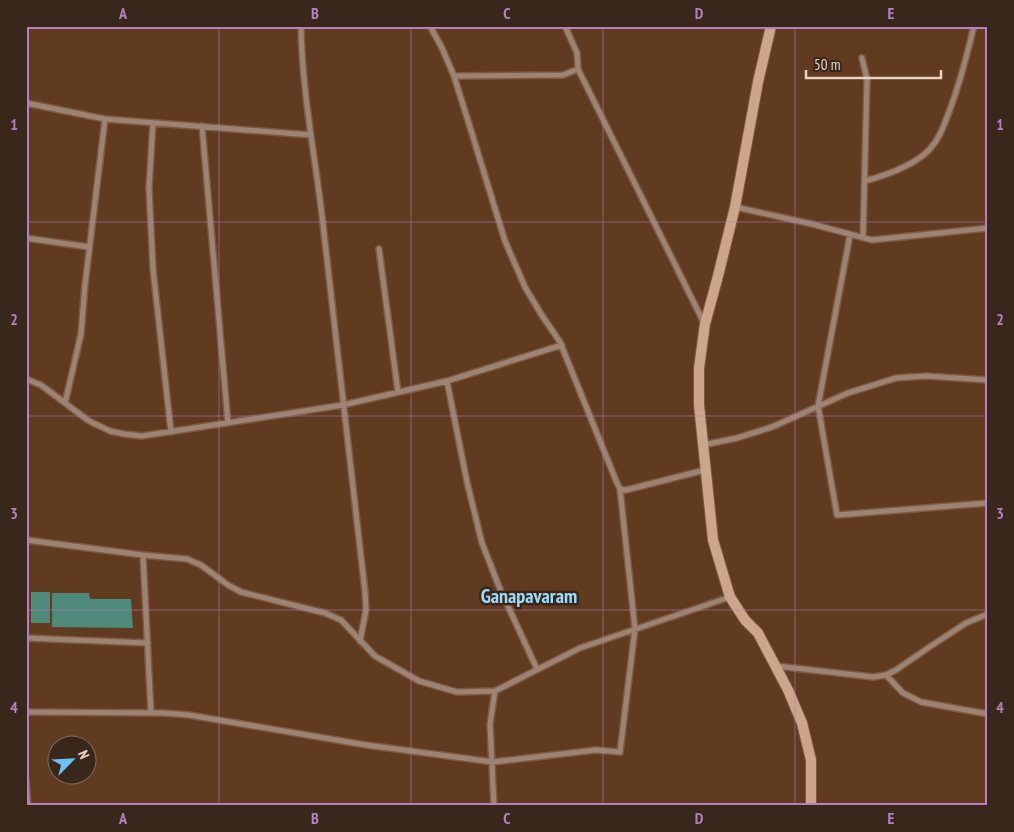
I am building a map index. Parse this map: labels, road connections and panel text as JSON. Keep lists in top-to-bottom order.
{
  "districts": ["Ganapavaram"],
  "scale_bar": "50 m",
  "north": "top right",
  "grid": {
    "columns": [
      "A",
      "B",
      "C",
      "D",
      "E"
    ],
    "rows": [
      "1",
      "2",
      "3",
      "4"
    ]
  }
}
